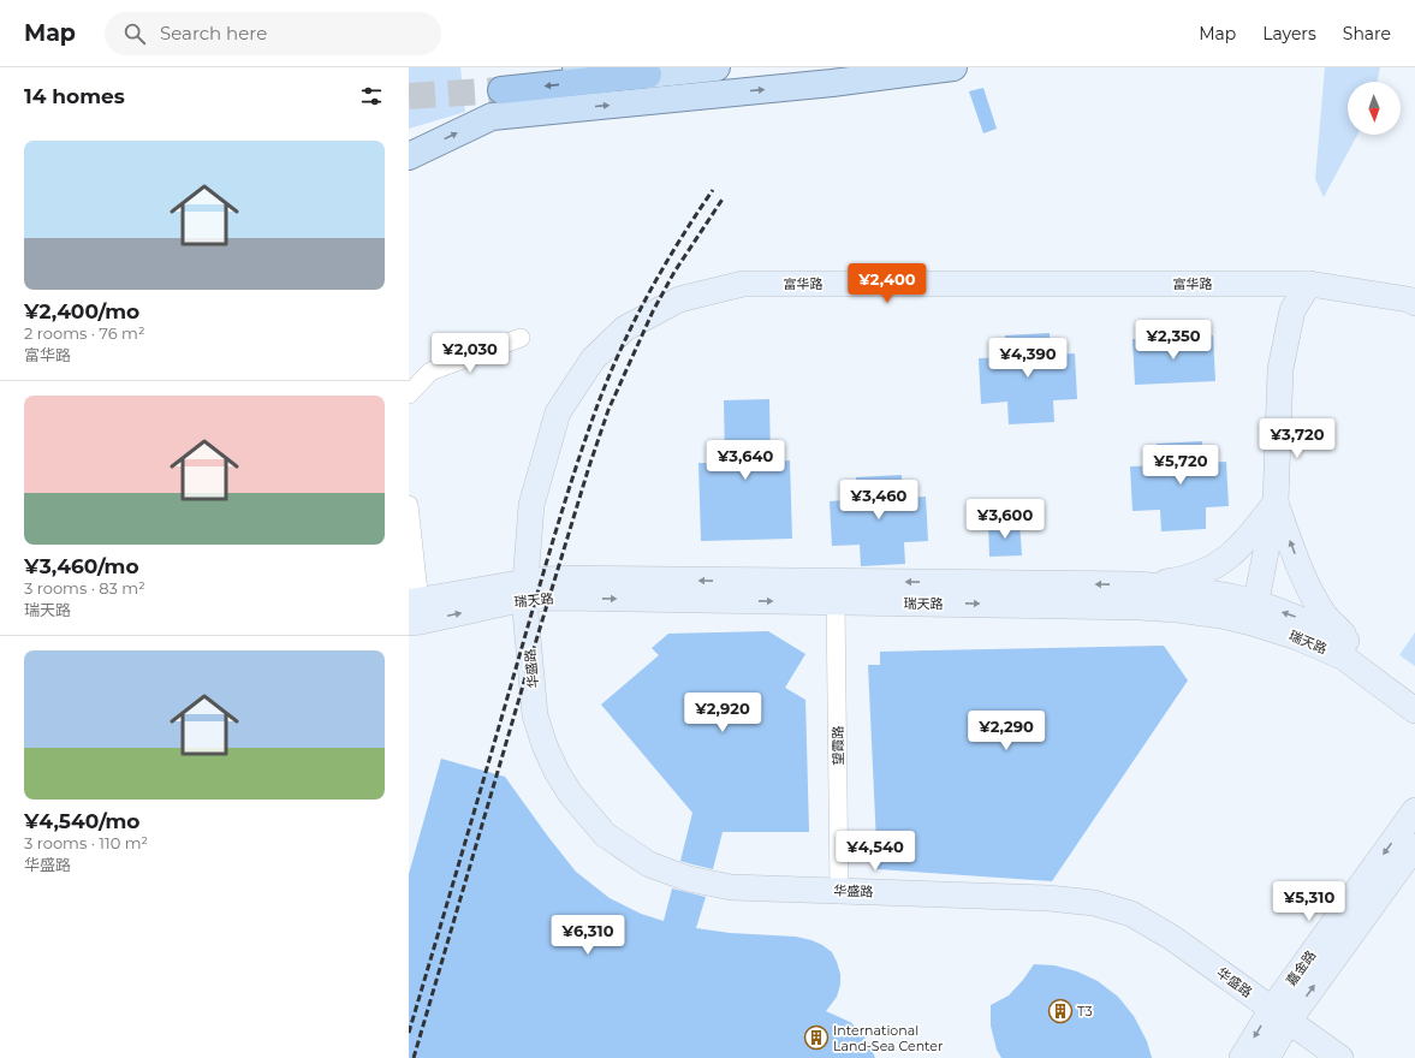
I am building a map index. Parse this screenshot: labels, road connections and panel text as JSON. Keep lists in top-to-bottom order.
{
  "streets": {
    "street": [
      "富华路",
      "瑞天路",
      "华盛路",
      "望霞路",
      "嘉金路"
    ]
  },
  "crossings": [
    ["富华路", "瑞天路"],
    ["富华路", "华盛路"],
    ["瑞天路", "华盛路"],
    ["瑞天路", "望霞路"],
    ["华盛路", "望霞路"],
    ["华盛路", "嘉金路"]
  ],
  "places": {
    "building": ["T3", "International Land-Sea Center"]
  },
  "north": "bottom",
  "page": {
    "header": "Map",
    "search": "Search here",
    "nav": ["Map", "Layers", "Share"],
    "heading": "14 homes",
    "list": [
      {
        "name": "¥2,400/mo",
        "note": "2 rooms · 76 m² · 富华路"
      },
      {
        "name": "¥3,460/mo",
        "note": "3 rooms · 83 m² · 瑞天路"
      },
      {
        "name": "¥4,540/mo",
        "note": "3 rooms · 110 m² · 华盛路"
      }
    ],
    "price": [
      "¥2,400",
      "¥2,350",
      "¥2,030",
      "¥4,390",
      "¥3,720",
      "¥3,640",
      "¥5,720",
      "¥3,460",
      "¥3,600",
      "¥2,920",
      "¥2,290",
      "¥4,540",
      "¥5,310",
      "¥6,310"
    ]
  }
}
